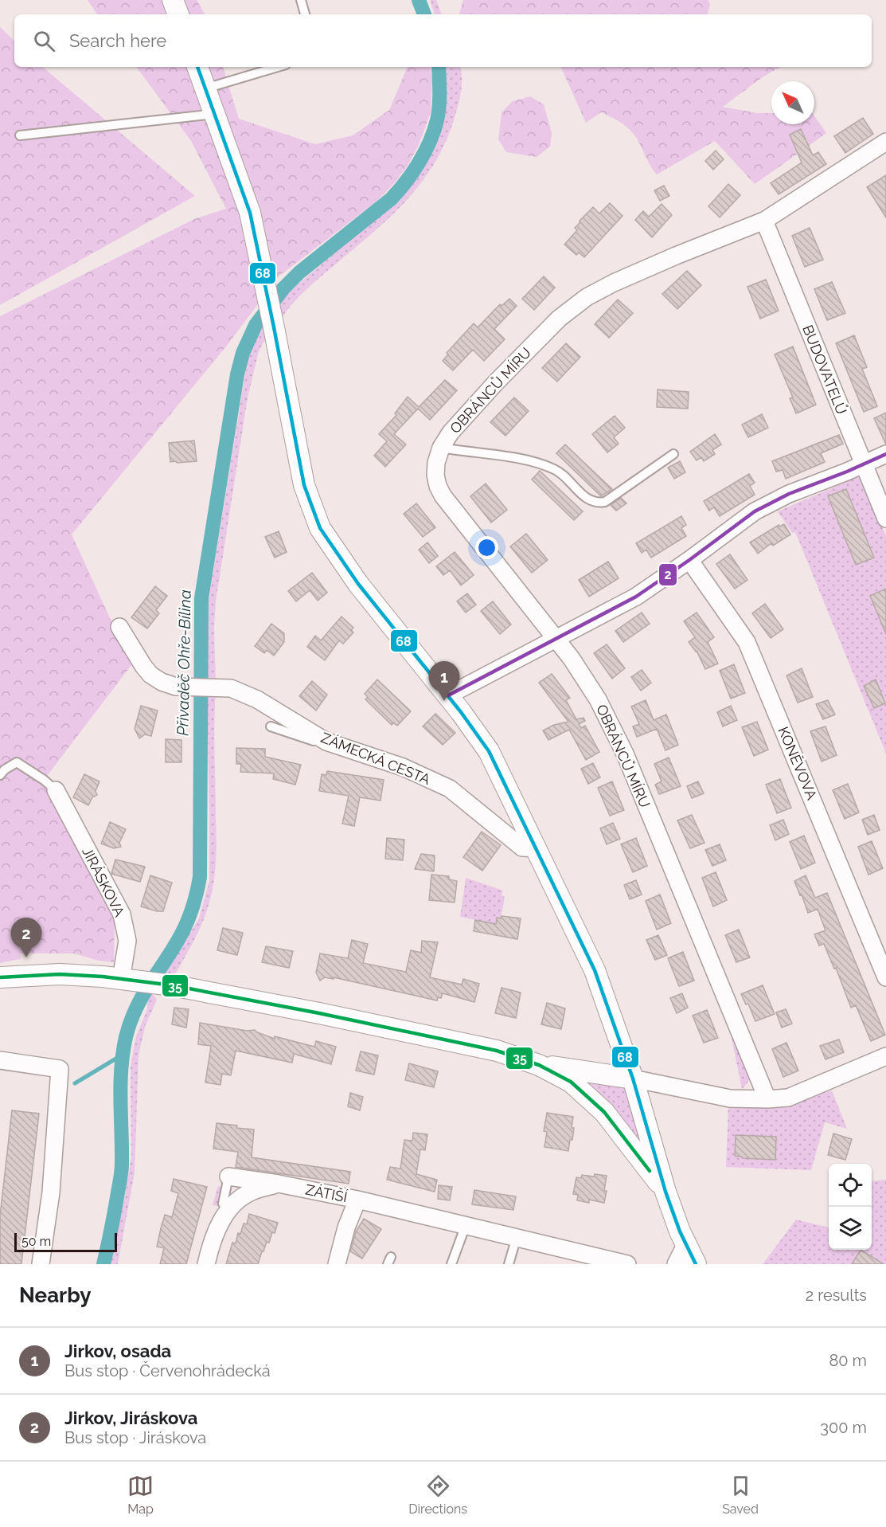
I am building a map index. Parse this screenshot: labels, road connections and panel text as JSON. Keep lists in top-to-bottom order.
{
  "streets": {
    "street": [
      "BUDOVATELŮ",
      "OBRÁNCŮ MÍRU",
      "ZÁMECKÁ CESTA",
      "KONĚVOVA",
      "JIRÁSKOVA",
      "ZÁTIŠÍ"
    ]
  },
  "crossings": [
    ["BUDOVATELŮ", "OBRÁNCŮ MÍRU"]
  ],
  "water": ["Přivaděč Ohře-Bílina"],
  "lines": ["transit line 68", "transit line 2", "transit line 35"],
  "scale_bar": "50 m",
  "north": "top left",
  "page": {
    "search": "Search here",
    "pins": ["1", "2"],
    "scale": "50 m",
    "heading": ["Nearby", "2 results"],
    "list": [
      {
        "mark": "1",
        "name": "Jirkov, osada",
        "note": "Bus stop · Červenohrádecká",
        "value": "80 m"
      },
      {
        "mark": "2",
        "name": "Jirkov, Jiráskova",
        "note": "Bus stop · Jiráskova",
        "value": "300 m"
      }
    ],
    "nav": ["Map", "Directions", "Saved"]
  }
}
